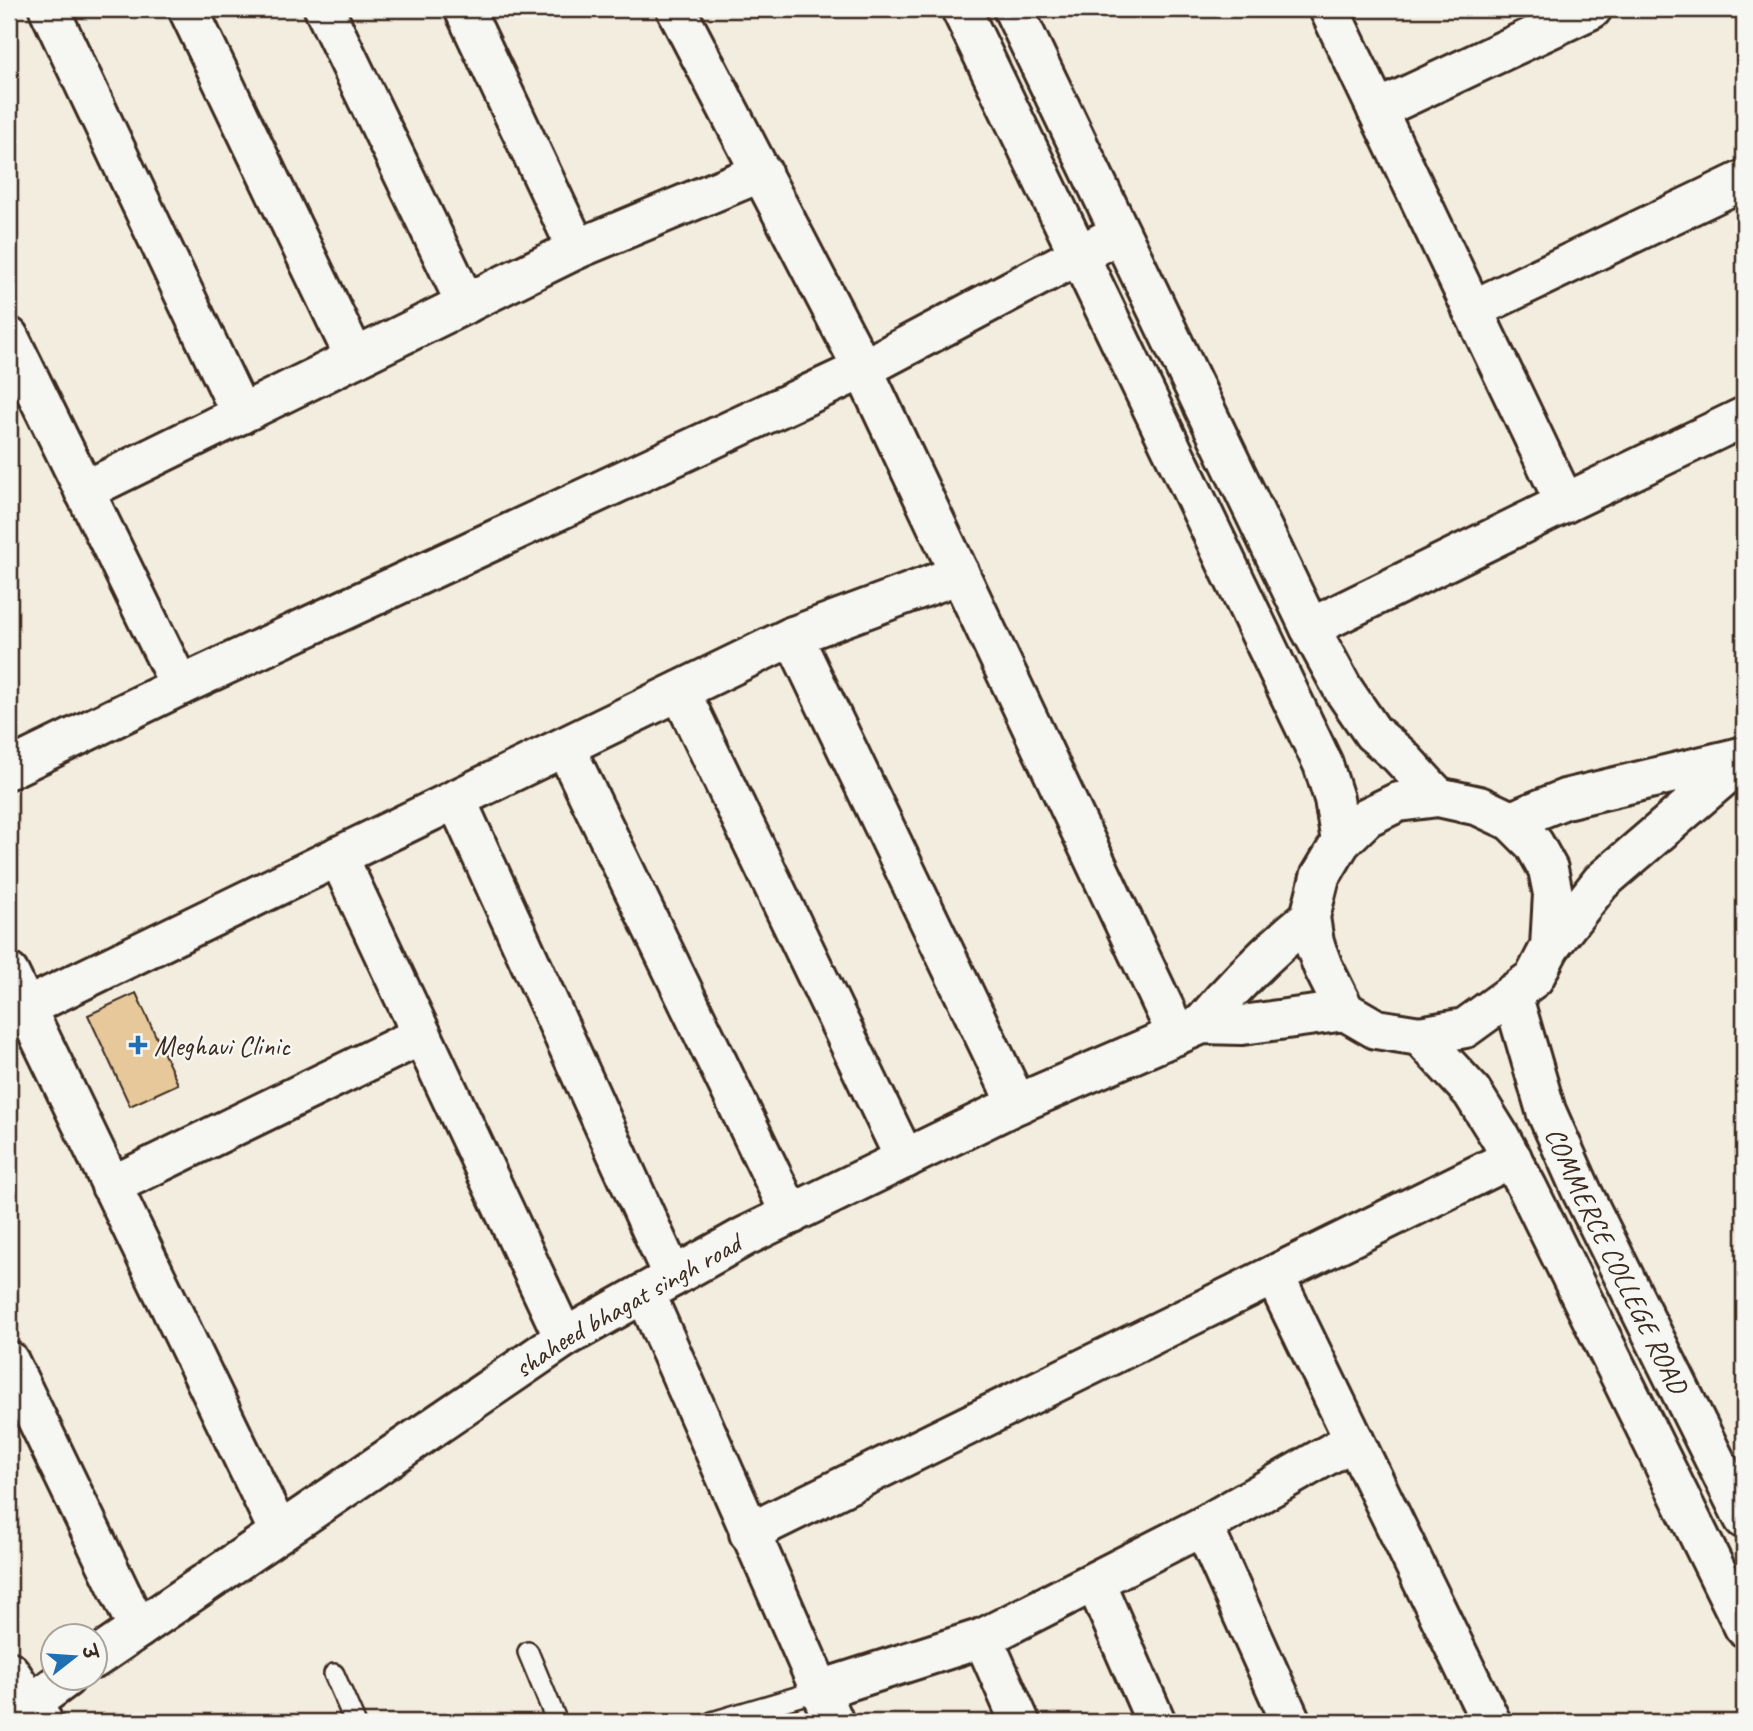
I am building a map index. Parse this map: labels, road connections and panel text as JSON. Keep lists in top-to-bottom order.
{
  "streets": {
    "street": ["COMMERCE COLLEGE ROAD", "shaheed bhagat singh road"]
  },
  "places": {
    "health": ["Meghavi Clinic"]
  },
  "north": "right"
}
